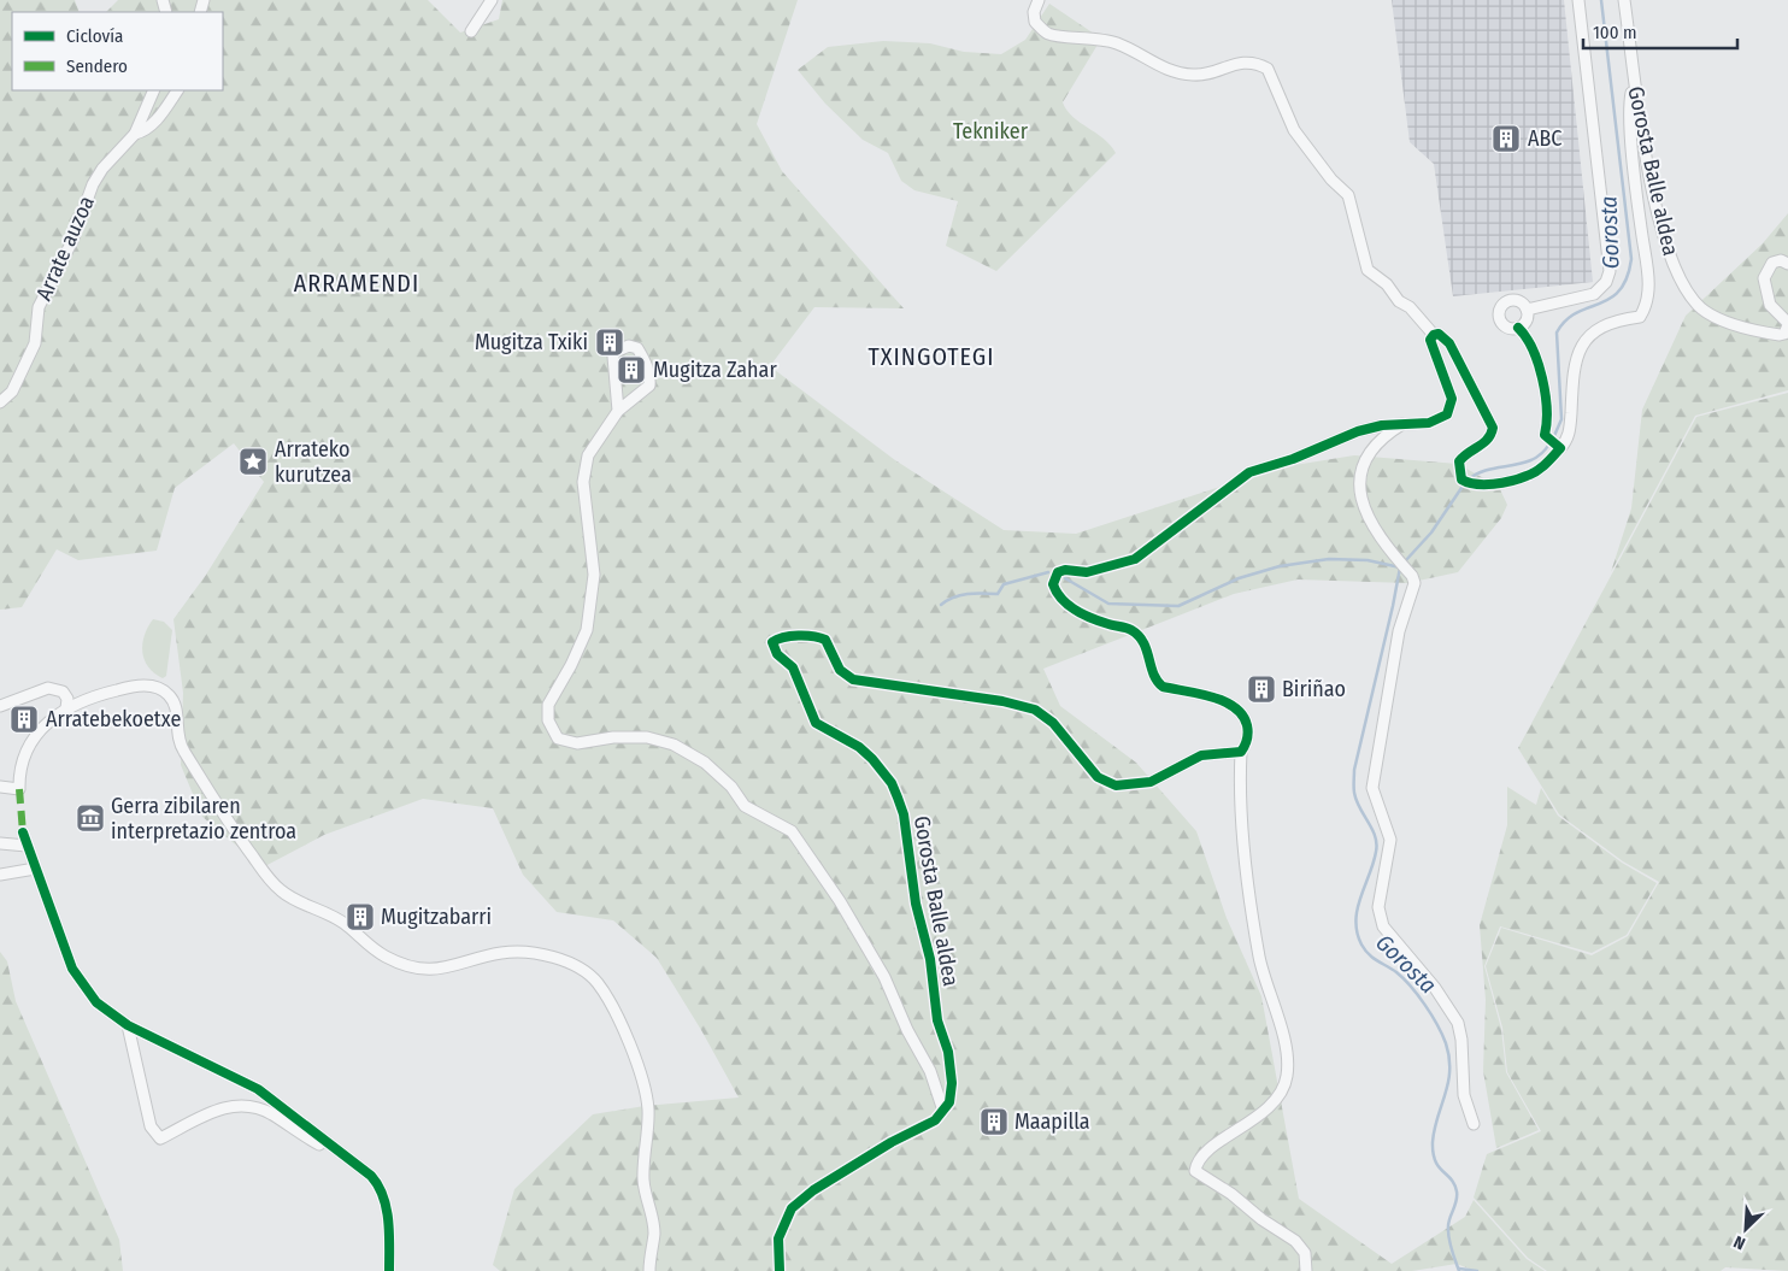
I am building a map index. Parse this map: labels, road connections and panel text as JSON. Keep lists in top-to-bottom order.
{
  "streets": {
    "street": ["Gorosta Balle aldea", "Arrate auzoa"]
  },
  "districts": ["ARRAMENDI", "TXINGOTEGI"],
  "water": ["Gorosta"],
  "parks": ["Tekniker"],
  "places": {
    "building": [
      "ABC",
      "Mugitza Txiki",
      "Mugitza Zahar",
      "Biriñao",
      "Arratebekoetxe",
      "Mugitzabarri",
      "Maapilla"
    ],
    "place": ["Arrateko kurutzea"],
    "museum": ["Gerra zibilaren interpretazio zentroa"]
  },
  "legend": ["Ciclovía", "Sendero"],
  "scale_bar": "100 m",
  "north": "bottom left"
}
